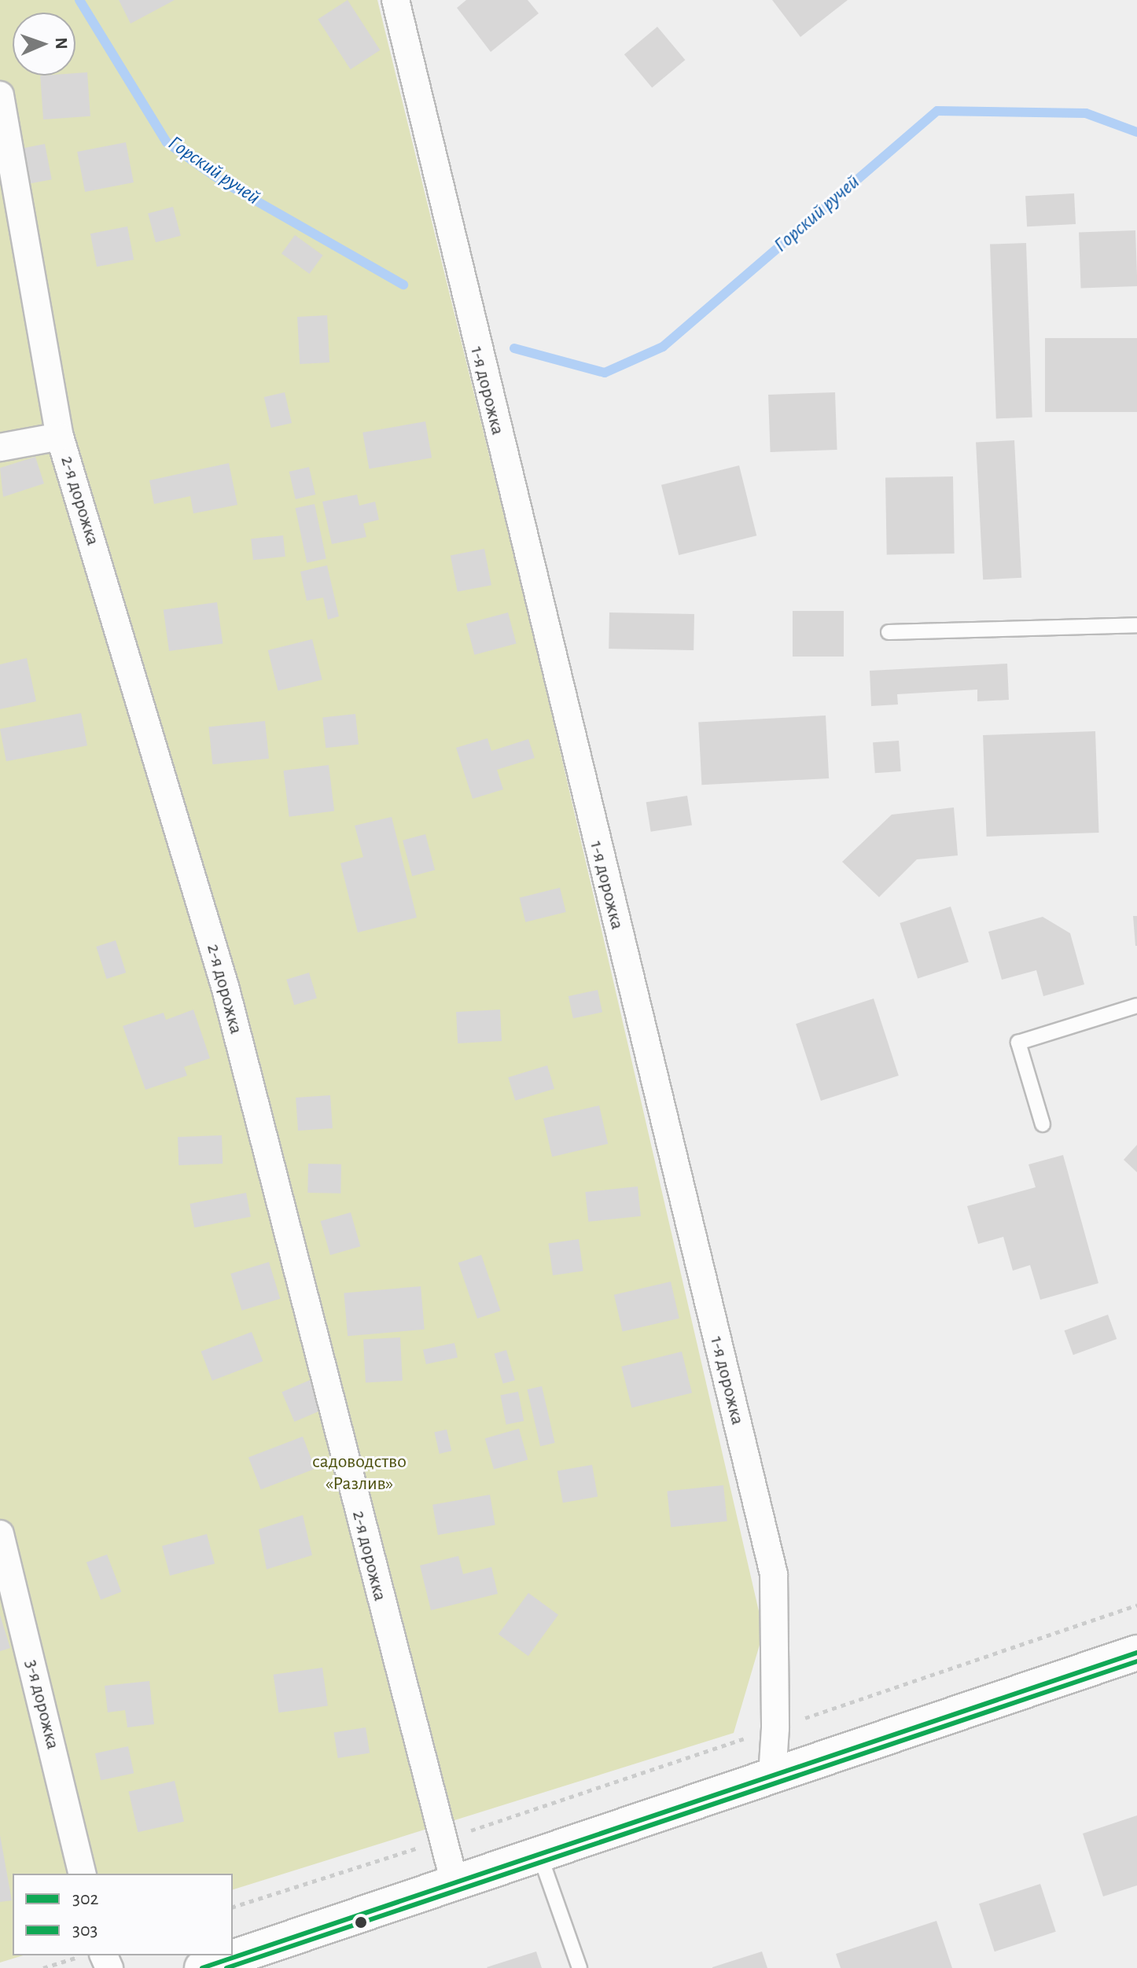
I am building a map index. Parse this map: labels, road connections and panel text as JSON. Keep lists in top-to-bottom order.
{
  "streets": {
    "street": ["1-я дорожка", "2-я дорожка", "3-я дорожка"]
  },
  "water": ["Горский ручей"],
  "parks": ["садоводство «Разлив»"],
  "lines": ["transit line 302", "transit line 303"],
  "legend": ["302", "303"],
  "north": "right"
}
